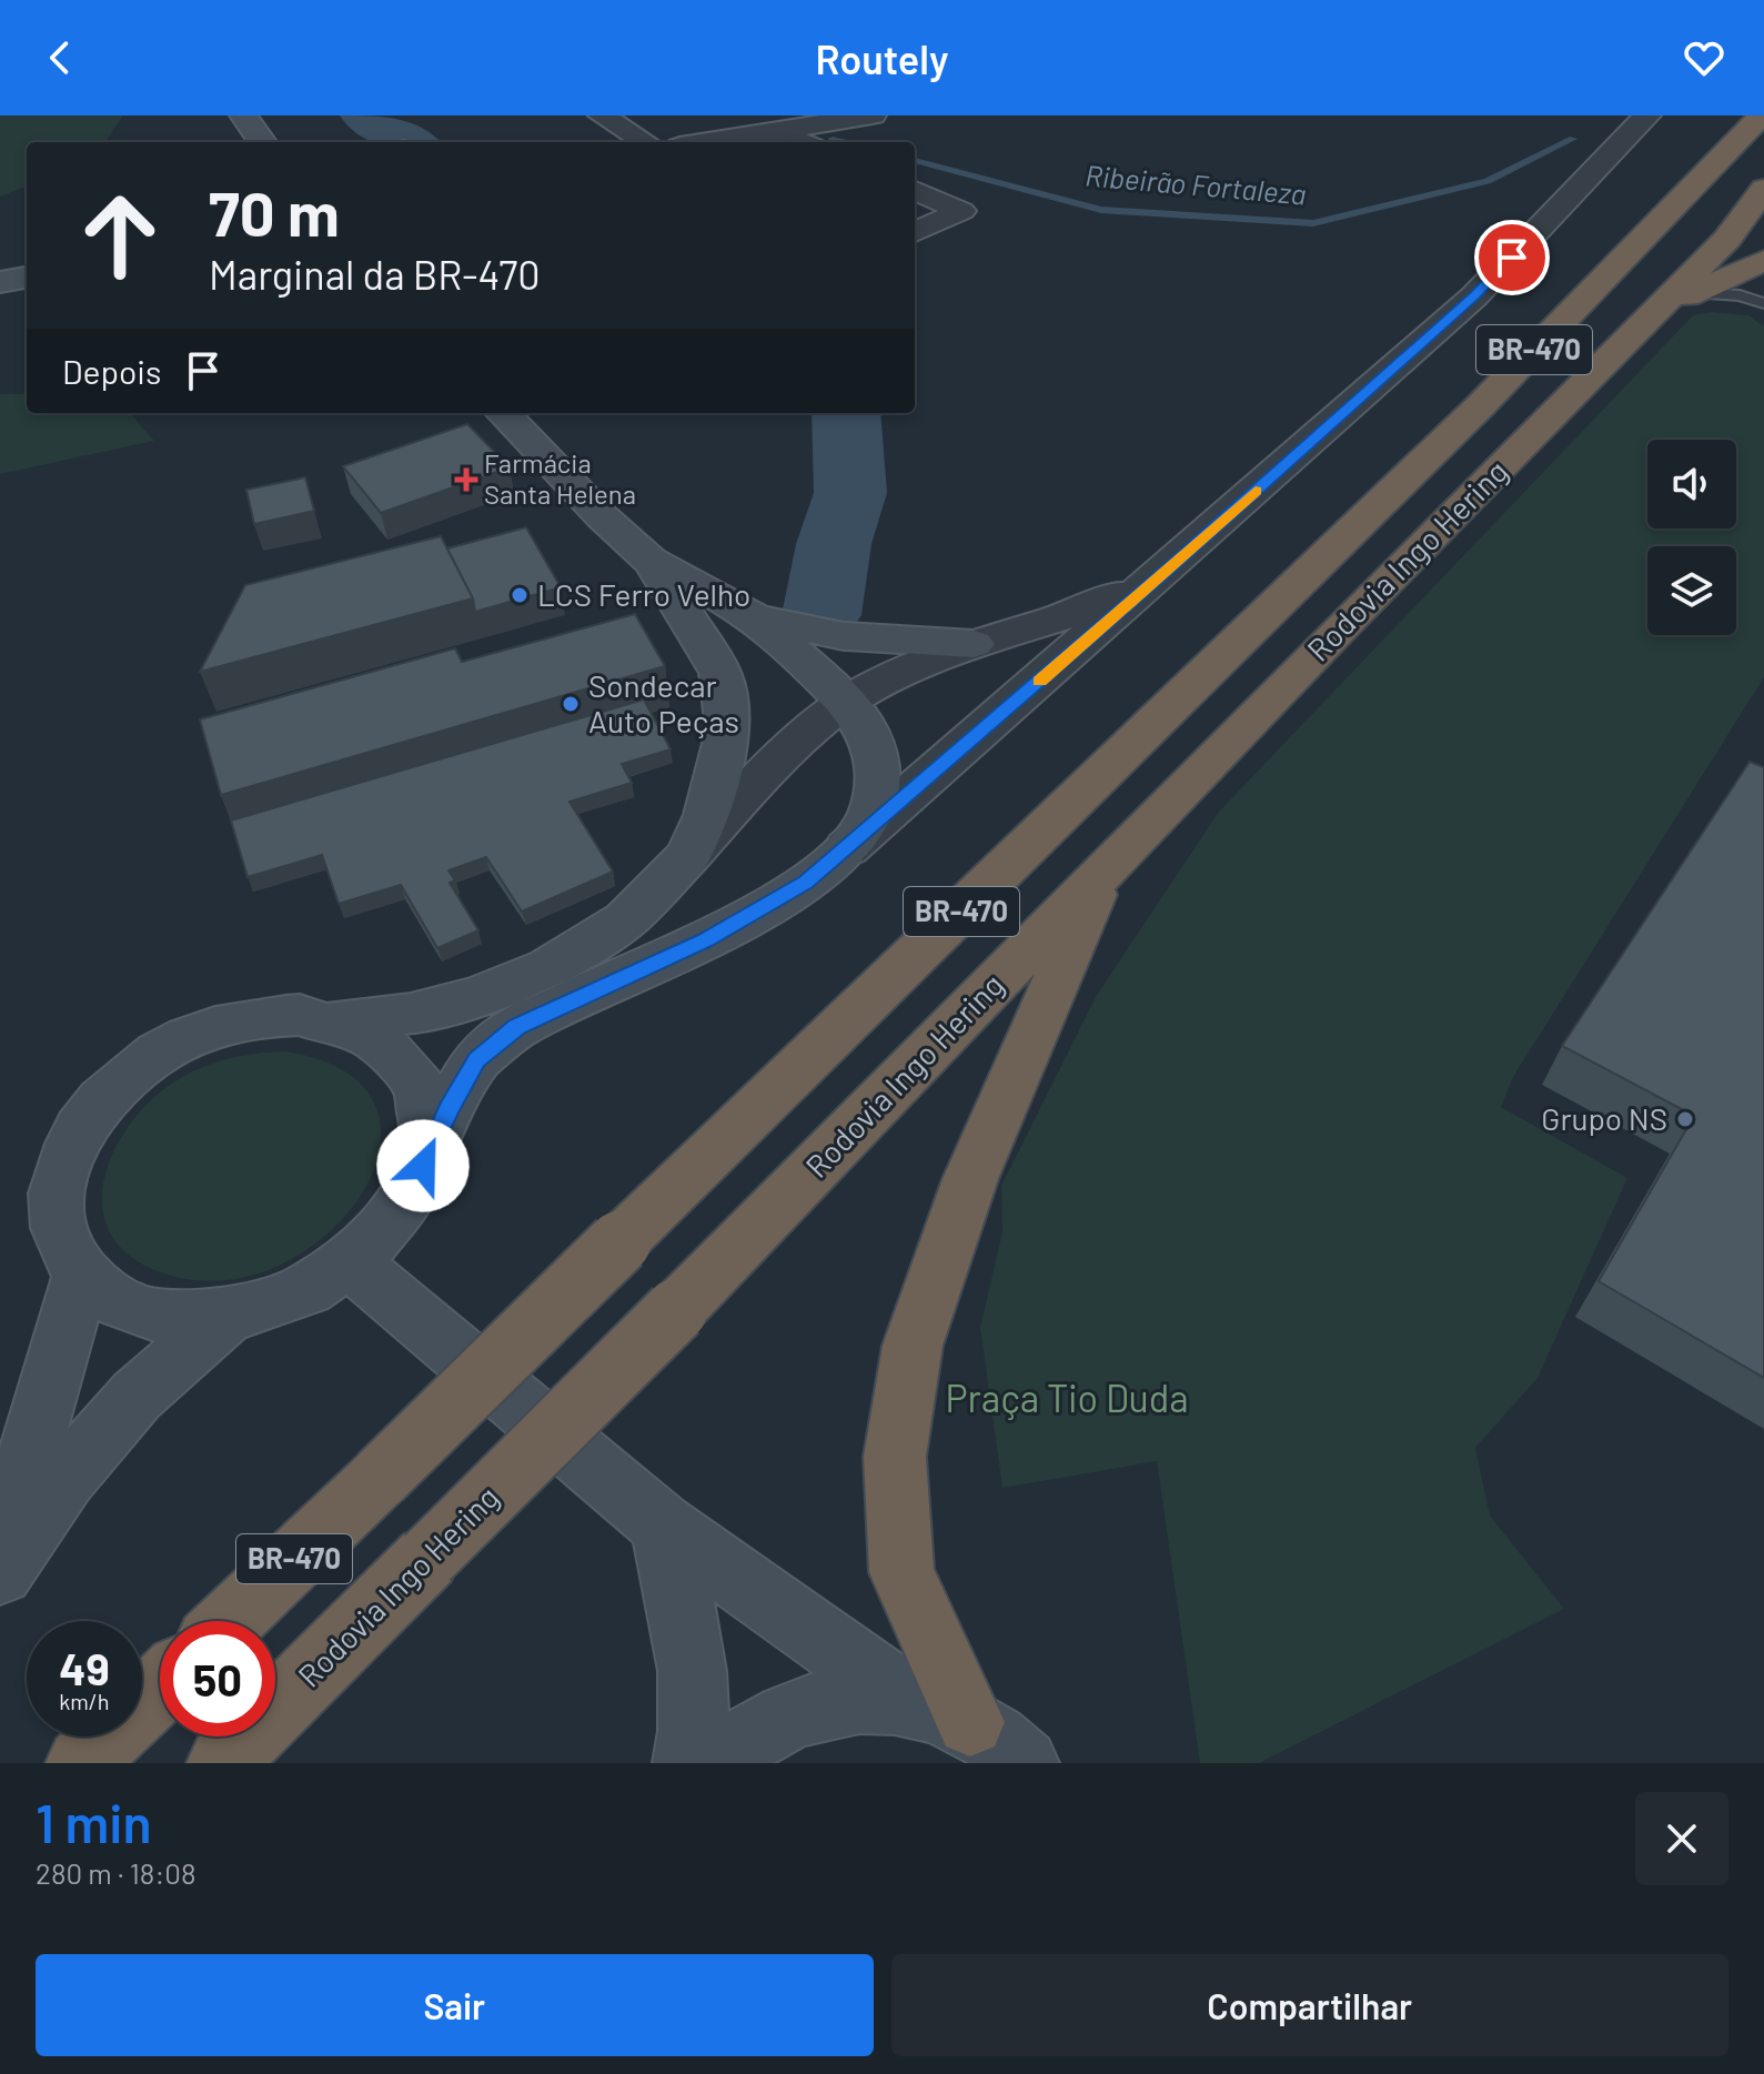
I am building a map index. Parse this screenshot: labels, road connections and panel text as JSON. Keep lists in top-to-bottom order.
{
  "streets": {
    "highway": ["BR-470", "Rodovia Ingo Hering"]
  },
  "water": ["Ribeirão Fortaleza"],
  "parks": ["Praça Tio Duda"],
  "places": {
    "health": ["Farmácia Santa Helena"],
    "other": ["LCS Ferro Velho", "Sondecar Auto Peças", "Grupo NS"]
  },
  "page": {
    "header": "Routely",
    "turn": ["70 m", "Marginal da BR-470"],
    "then": "Depois",
    "speed": "49 km/h",
    "limit": "50",
    "heading": ["1 min", "280 m · 18:08"],
    "buttons": ["Sair", "Compartilhar"]
  }
}
